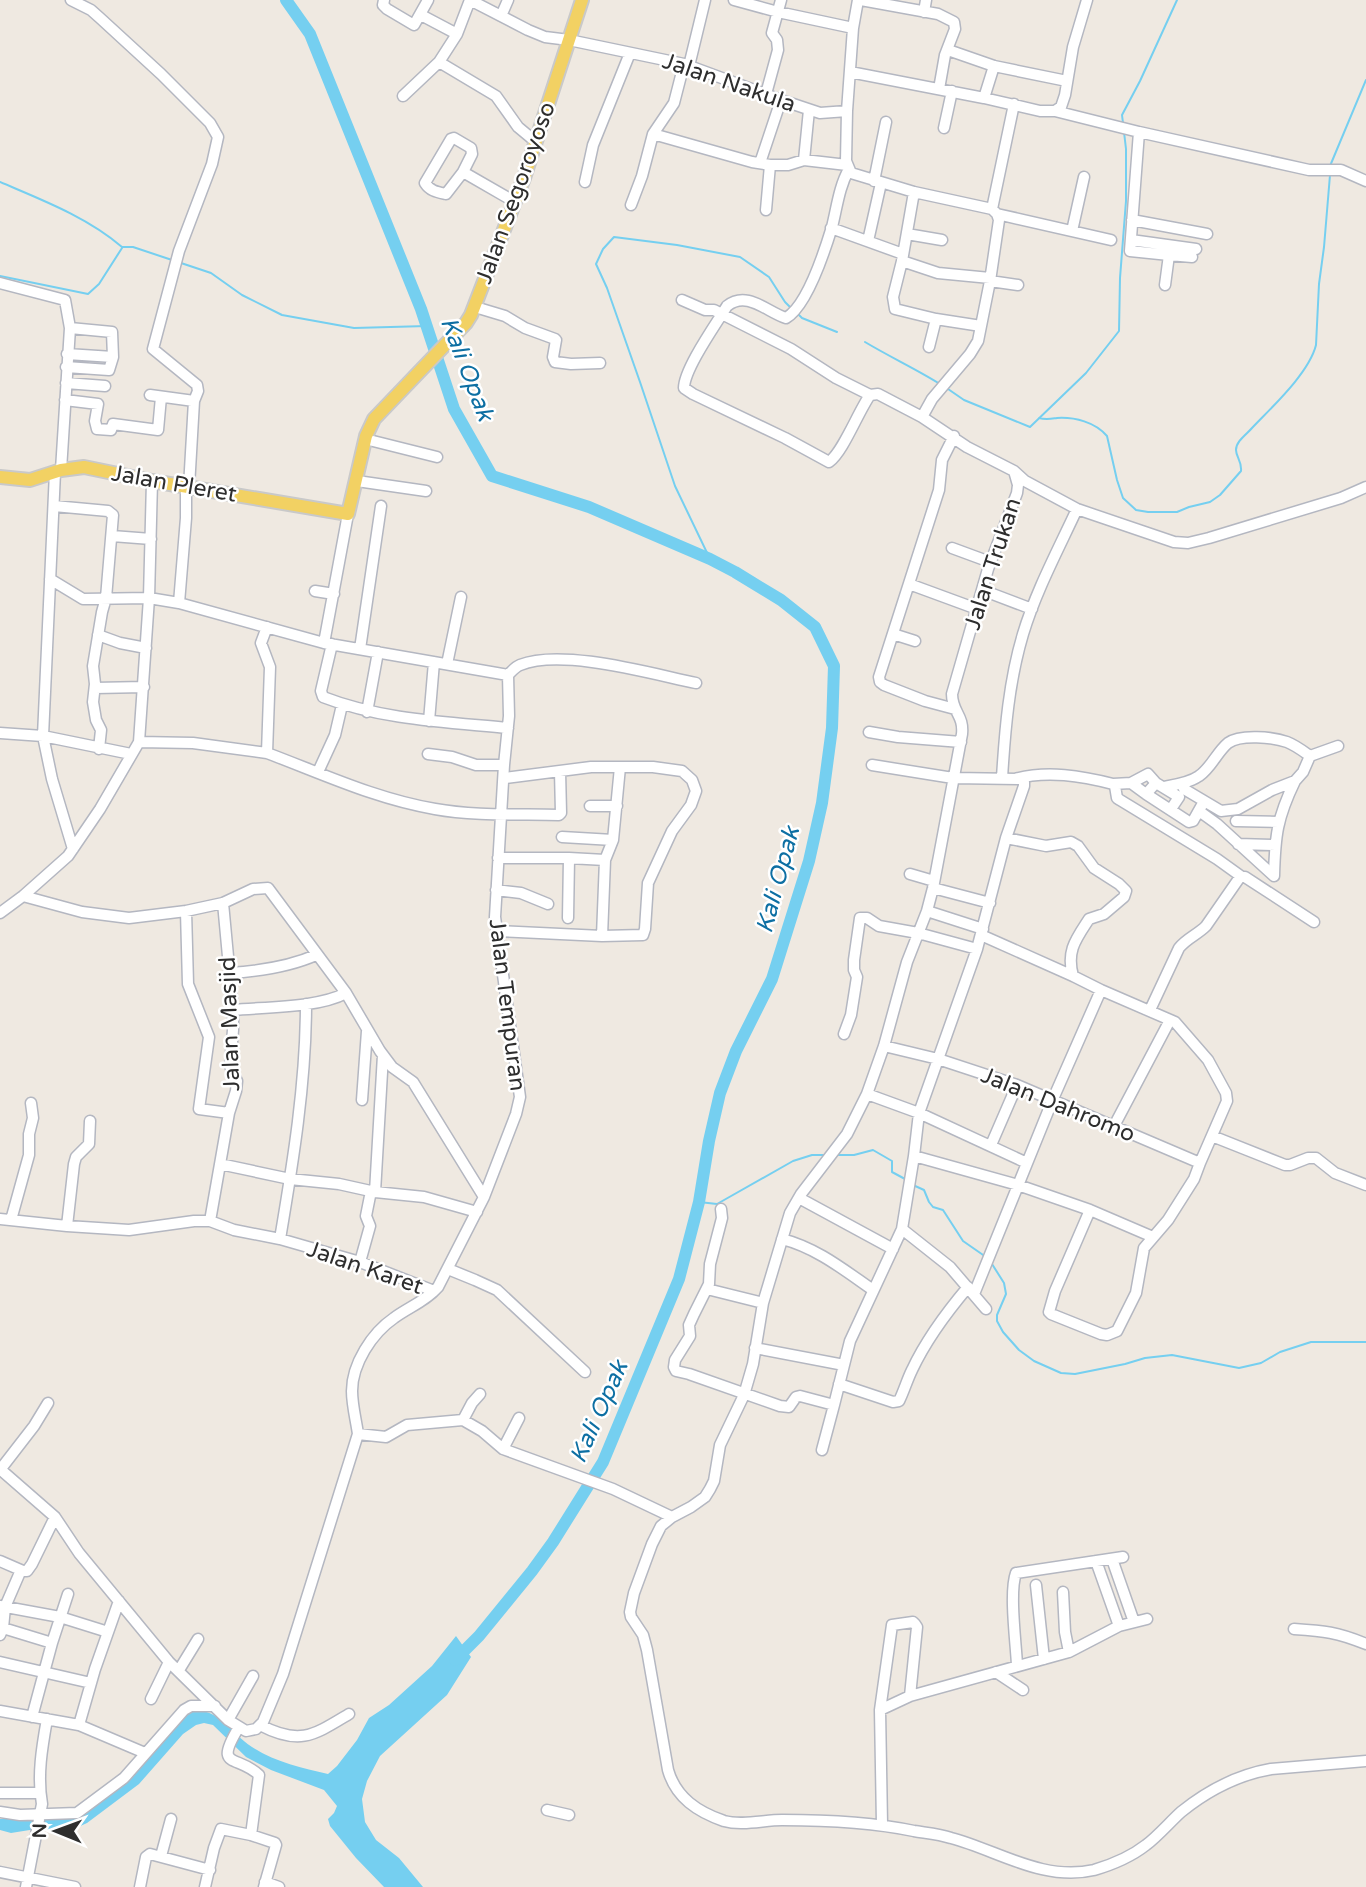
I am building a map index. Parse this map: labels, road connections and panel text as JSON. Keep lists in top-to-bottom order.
{
  "streets": {
    "main road": ["Jalan Segoroyoso", "Jalan Pleret"],
    "street": [
      "Jalan Nakula",
      "Jalan Trukan",
      "Jalan Tempuran",
      "Jalan Masjid",
      "Jalan Dahromo",
      "Jalan Karet"
    ]
  },
  "crossings": [
    ["Jalan Nakula", "Jalan Segoroyoso"],
    ["Jalan Segoroyoso", "Jalan Pleret"],
    ["Jalan Tempuran", "Jalan Karet"],
    ["Jalan Masjid", "Jalan Karet"]
  ],
  "water": ["Kali Opak"],
  "north": "left"
}
